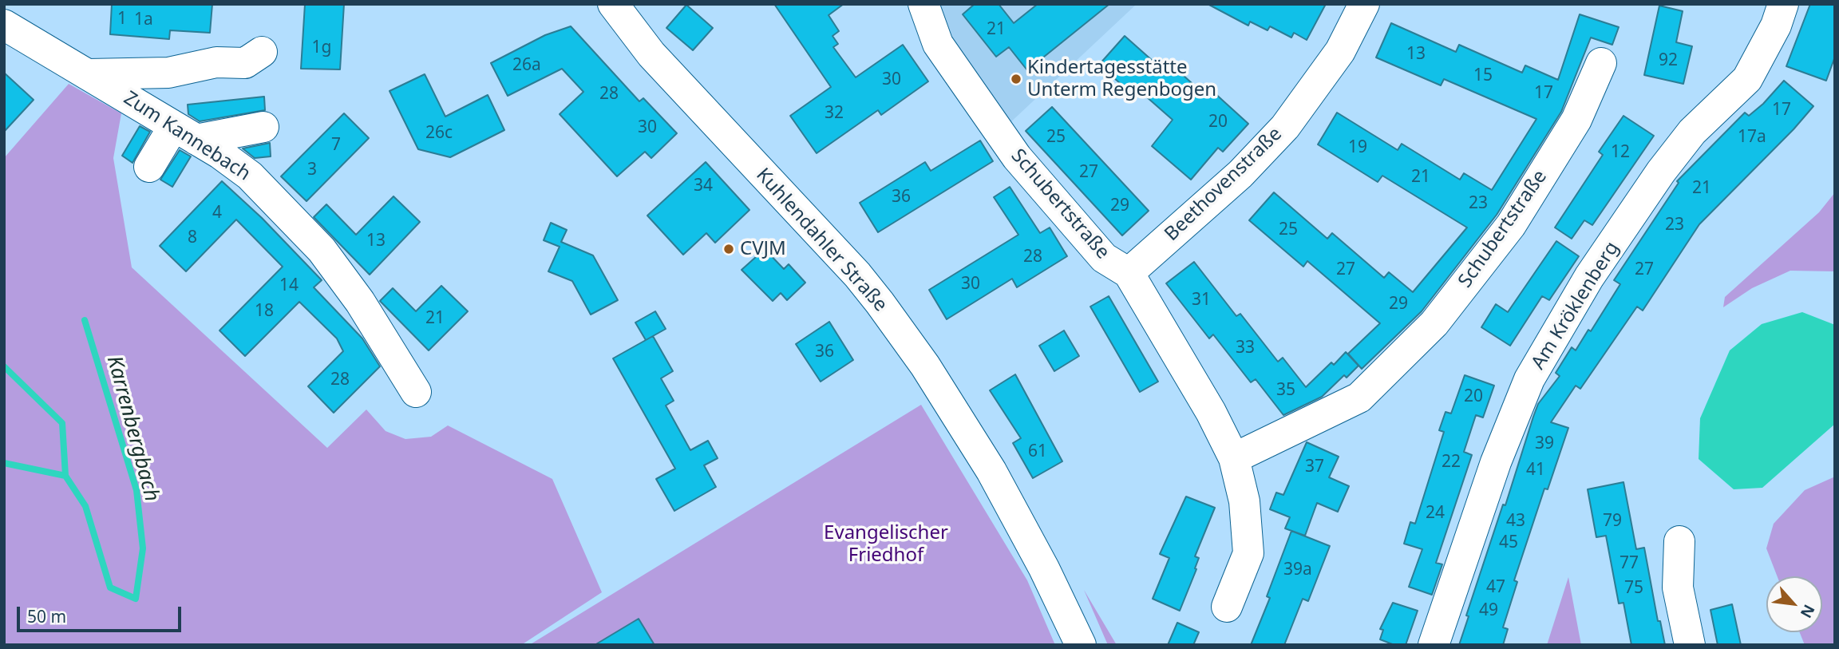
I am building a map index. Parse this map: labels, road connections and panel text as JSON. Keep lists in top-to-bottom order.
{
  "streets": {
    "street": [
      "Zum Kannebach",
      "Beethovenstraße",
      "Schubertstraße",
      "Kuhlendahler Straße",
      "Am Kröklenberg"
    ]
  },
  "crossings": [
    ["Beethovenstraße", "Schubertstraße"]
  ],
  "water": ["Karrenbergbach"],
  "parks": ["Evangelischer Friedhof"],
  "places": ["Kindertagesstätte Unterm Regenbogen", "CVJM"],
  "house_numbers": [
    "1",
    "1a",
    "21",
    "1g",
    "13",
    "92",
    "26a",
    "15",
    "30",
    "17",
    "28",
    "17",
    "32",
    "20",
    "30",
    "26c",
    "25",
    "17a",
    "7",
    "19",
    "12",
    "3",
    "27",
    "21",
    "34",
    "21",
    "36",
    "23",
    "29",
    "4",
    "23",
    "25",
    "8",
    "13",
    "28",
    "27",
    "27",
    "30",
    "14",
    "31",
    "29",
    "18",
    "21",
    "33",
    "36",
    "28",
    "35",
    "20",
    "39",
    "61",
    "22",
    "37",
    "41",
    "24",
    "43",
    "79",
    "45",
    "77",
    "39a",
    "47",
    "75",
    "49"
  ],
  "scale_bar": "50 m",
  "north": "bottom right"
}
